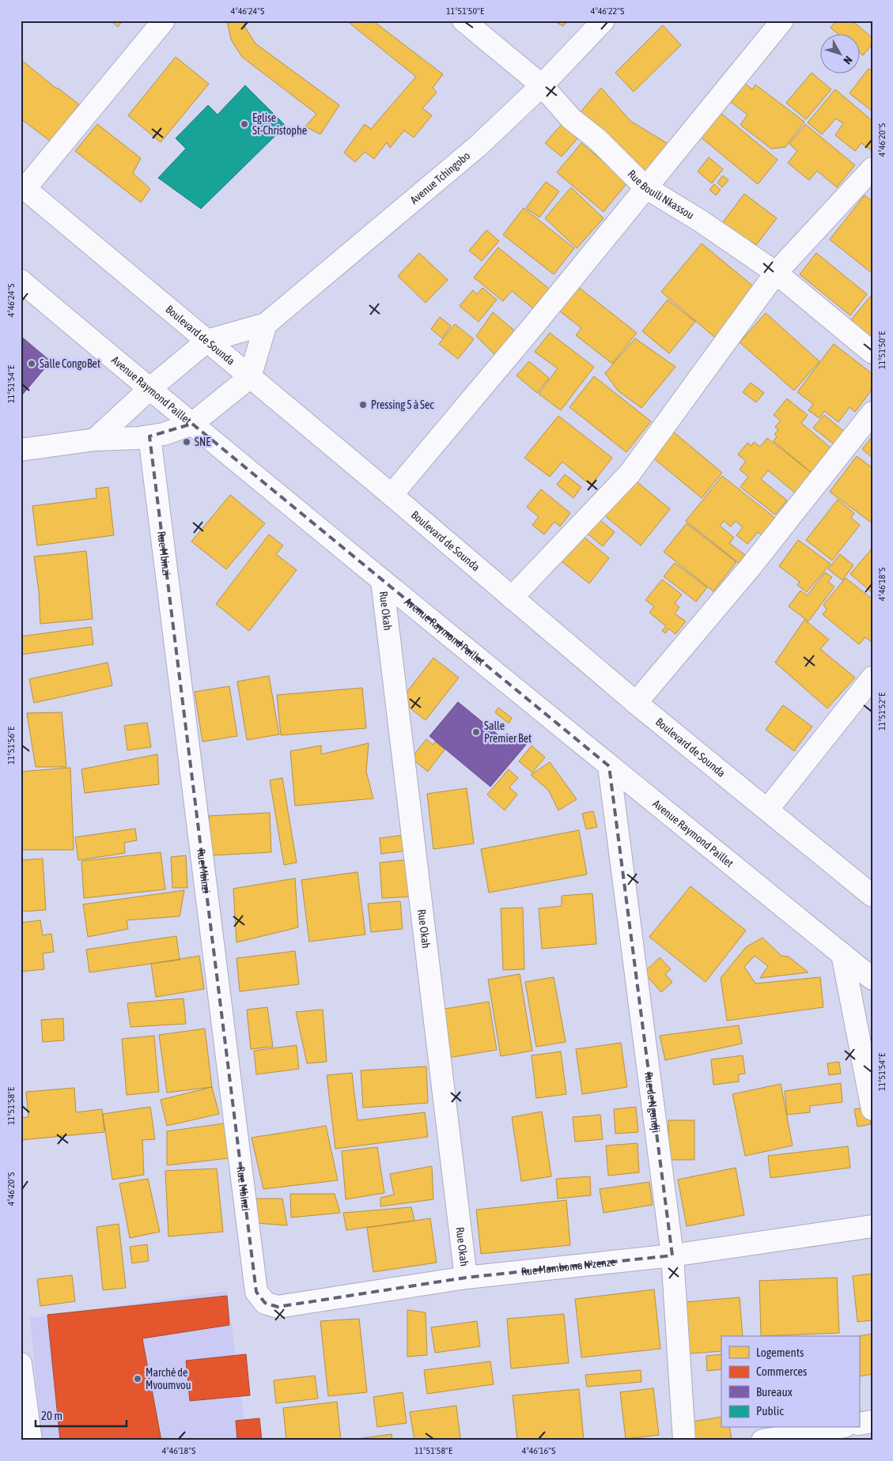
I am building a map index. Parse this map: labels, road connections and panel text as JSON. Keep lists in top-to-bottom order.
{
  "streets": {
    "street": [
      "Avenue Tchingobo",
      "Rue Bouili Nkassou",
      "Boulevard de Sounda",
      "Avenue Raymond Paillet",
      "Rue Mbinzi",
      "Rue Okah",
      "Rue de Ngondji",
      "Rue Mamboma N'zenze"
    ]
  },
  "crossings": [
    ["Avenue Tchingobo", "Rue Bouili Nkassou"],
    ["Avenue Tchingobo", "Boulevard de Sounda"],
    ["Avenue Raymond Paillet", "Rue Okah"],
    ["Avenue Raymond Paillet", "Rue de Ngondji"],
    ["Rue Mbinzi", "Rue Mamboma N'zenze"],
    ["Rue Okah", "Rue Mamboma N'zenze"],
    ["Rue de Ngondji", "Rue Mamboma N'zenze"]
  ],
  "places": [
    "Eglise St-Christophe",
    "Salle CongoBet",
    "Pressing 5 à Sec",
    "SNE",
    "Salle Premier Bet",
    "Marché de Mvoumvou"
  ],
  "legend": [
    "Logements",
    "Commerces",
    "Bureaux",
    "Public"
  ],
  "scale_bar": "20 m",
  "north": "bottom right",
  "coordinates": [
    "4°46'24\"S",
    "11°51'50\"E",
    "4°46'22\"S",
    "4°46'20\"S",
    "11°51'54\"E",
    "4°46'18\"S",
    "11°51'52\"E",
    "11°51'56\"E",
    "11°51'58\"E",
    "4°46'16\"S"
  ]
}
